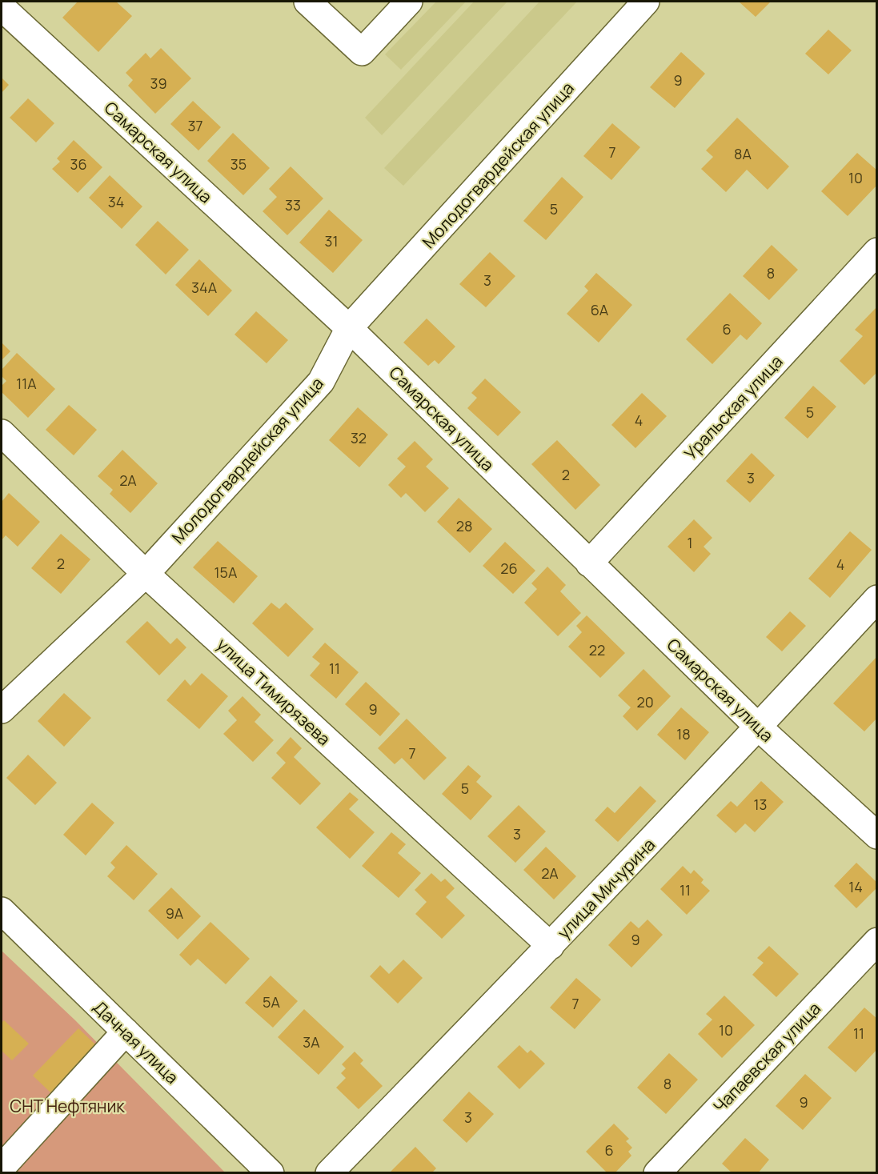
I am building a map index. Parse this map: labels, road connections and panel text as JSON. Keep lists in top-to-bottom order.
{
  "streets": {
    "street": [
      "Самарская улица",
      "Молодогвардейская улица",
      "Уральская улица",
      "улица Тимирязева",
      "улица Мичурина",
      "Дачная улица",
      "Чапаевская улица"
    ]
  },
  "crossings": [
    ["Самарская улица", "Молодогвардейская улица"],
    ["Самарская улица", "Уральская улица"],
    ["Самарская улица", "улица Мичурина"],
    ["Молодогвардейская улица", "улица Тимирязева"],
    ["улица Тимирязева", "улица Мичурина"]
  ],
  "parks": ["СНТ Нефтяник"],
  "house_numbers": [
    "9",
    "39",
    "37",
    "7",
    "8А",
    "36",
    "35",
    "10",
    "34",
    "33",
    "5",
    "31",
    "8",
    "3",
    "34А",
    "6А",
    "6",
    "11А",
    "5",
    "4",
    "32",
    "2",
    "3",
    "2А",
    "28",
    "1",
    "2",
    "4",
    "26",
    "15А",
    "22",
    "11",
    "20",
    "9",
    "18",
    "7",
    "5",
    "13",
    "3",
    "2А",
    "14",
    "11",
    "9А",
    "9",
    "5А",
    "7",
    "10",
    "11",
    "3А",
    "8",
    "9",
    "3",
    "6"
  ]
}
